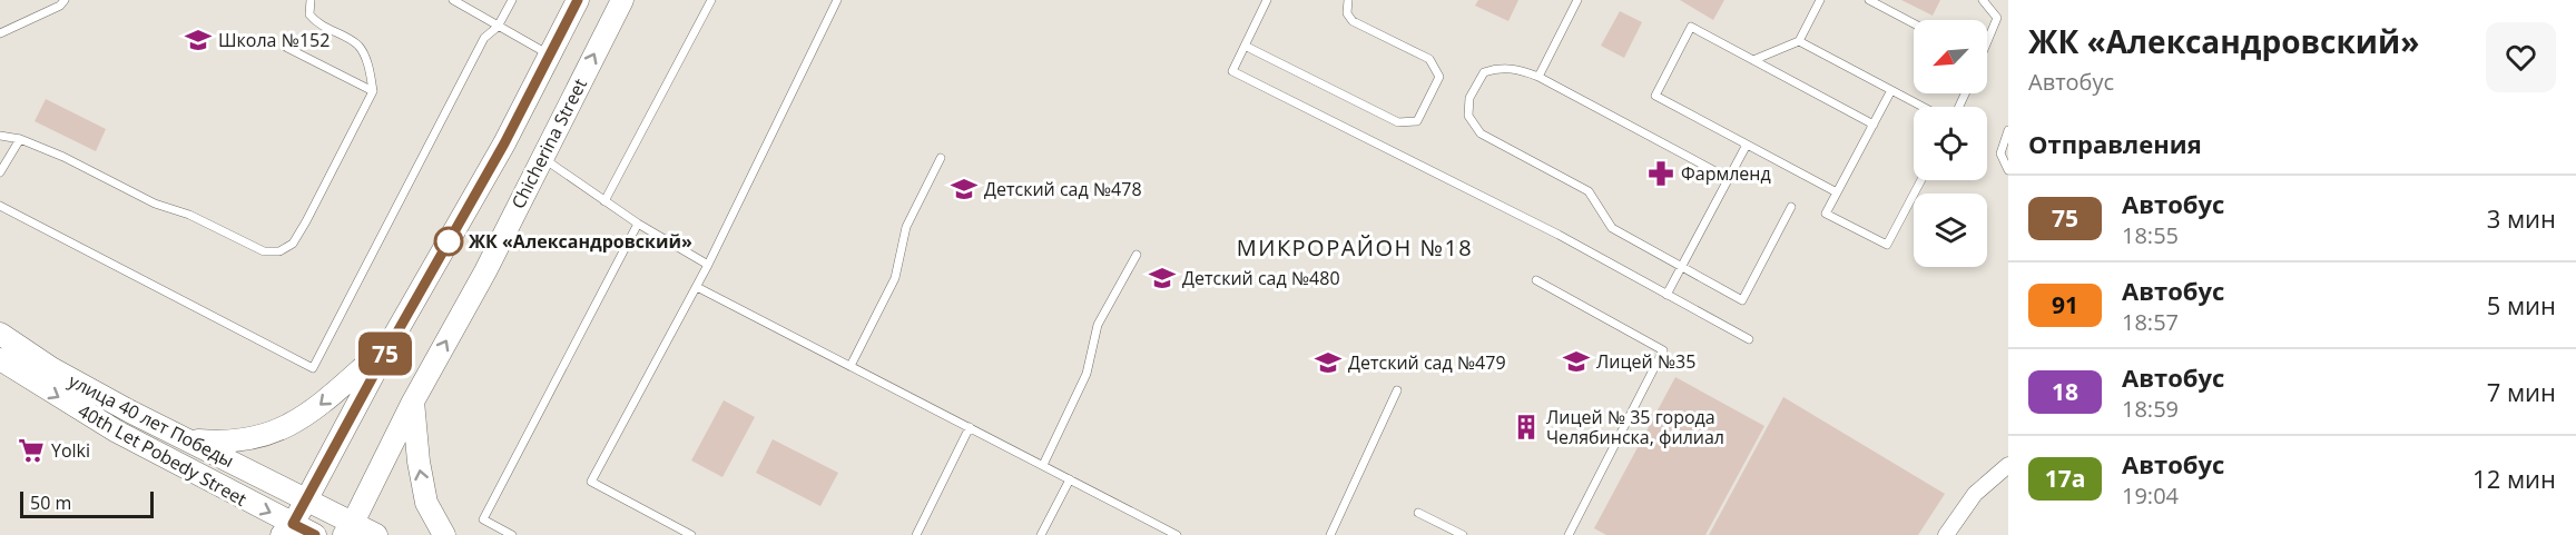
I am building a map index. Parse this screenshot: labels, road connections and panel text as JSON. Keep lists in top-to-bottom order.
{
  "streets": {
    "main road": ["Chicherina Street", "улица 40 лет Победы", "40th Let Pobedy Street"]
  },
  "crossings": [
    ["Chicherina Street", "улица 40 лет Победы"]
  ],
  "one_way": ["40th Let Pobedy Street"],
  "districts": ["МИКРОРАЙОН №18"],
  "places": {
    "school or university": [
      "Школа №152",
      "Детский сад №478",
      "Детский сад №480",
      "Лицей №35",
      "Детский сад №479"
    ],
    "pharmacy": ["Фармленд"],
    "other": ["ЖК «Александровский»"],
    "building": ["Лицей № 35 города Челябинска, филиал"],
    "supermarket": ["Yolki"]
  },
  "lines": ["bus line 75"],
  "scale_bar": "50 m",
  "north": "bottom left",
  "page": {
    "on_map": "75",
    "heading": [
      ["ЖК «Александровский»", "Автобус"],
      "Отправления"
    ],
    "list": [
      {
        "mark": "75",
        "name": "Автобус",
        "note": "18:55",
        "value": "3 мин"
      },
      {
        "mark": "91",
        "name": "Автобус",
        "note": "18:57",
        "value": "5 мин"
      },
      {
        "mark": "18",
        "name": "Автобус",
        "note": "18:59",
        "value": "7 мин"
      },
      {
        "mark": "17a",
        "name": "Автобус",
        "note": "19:04",
        "value": "12 мин"
      }
    ],
    "scale": "50 m"
  }
}
